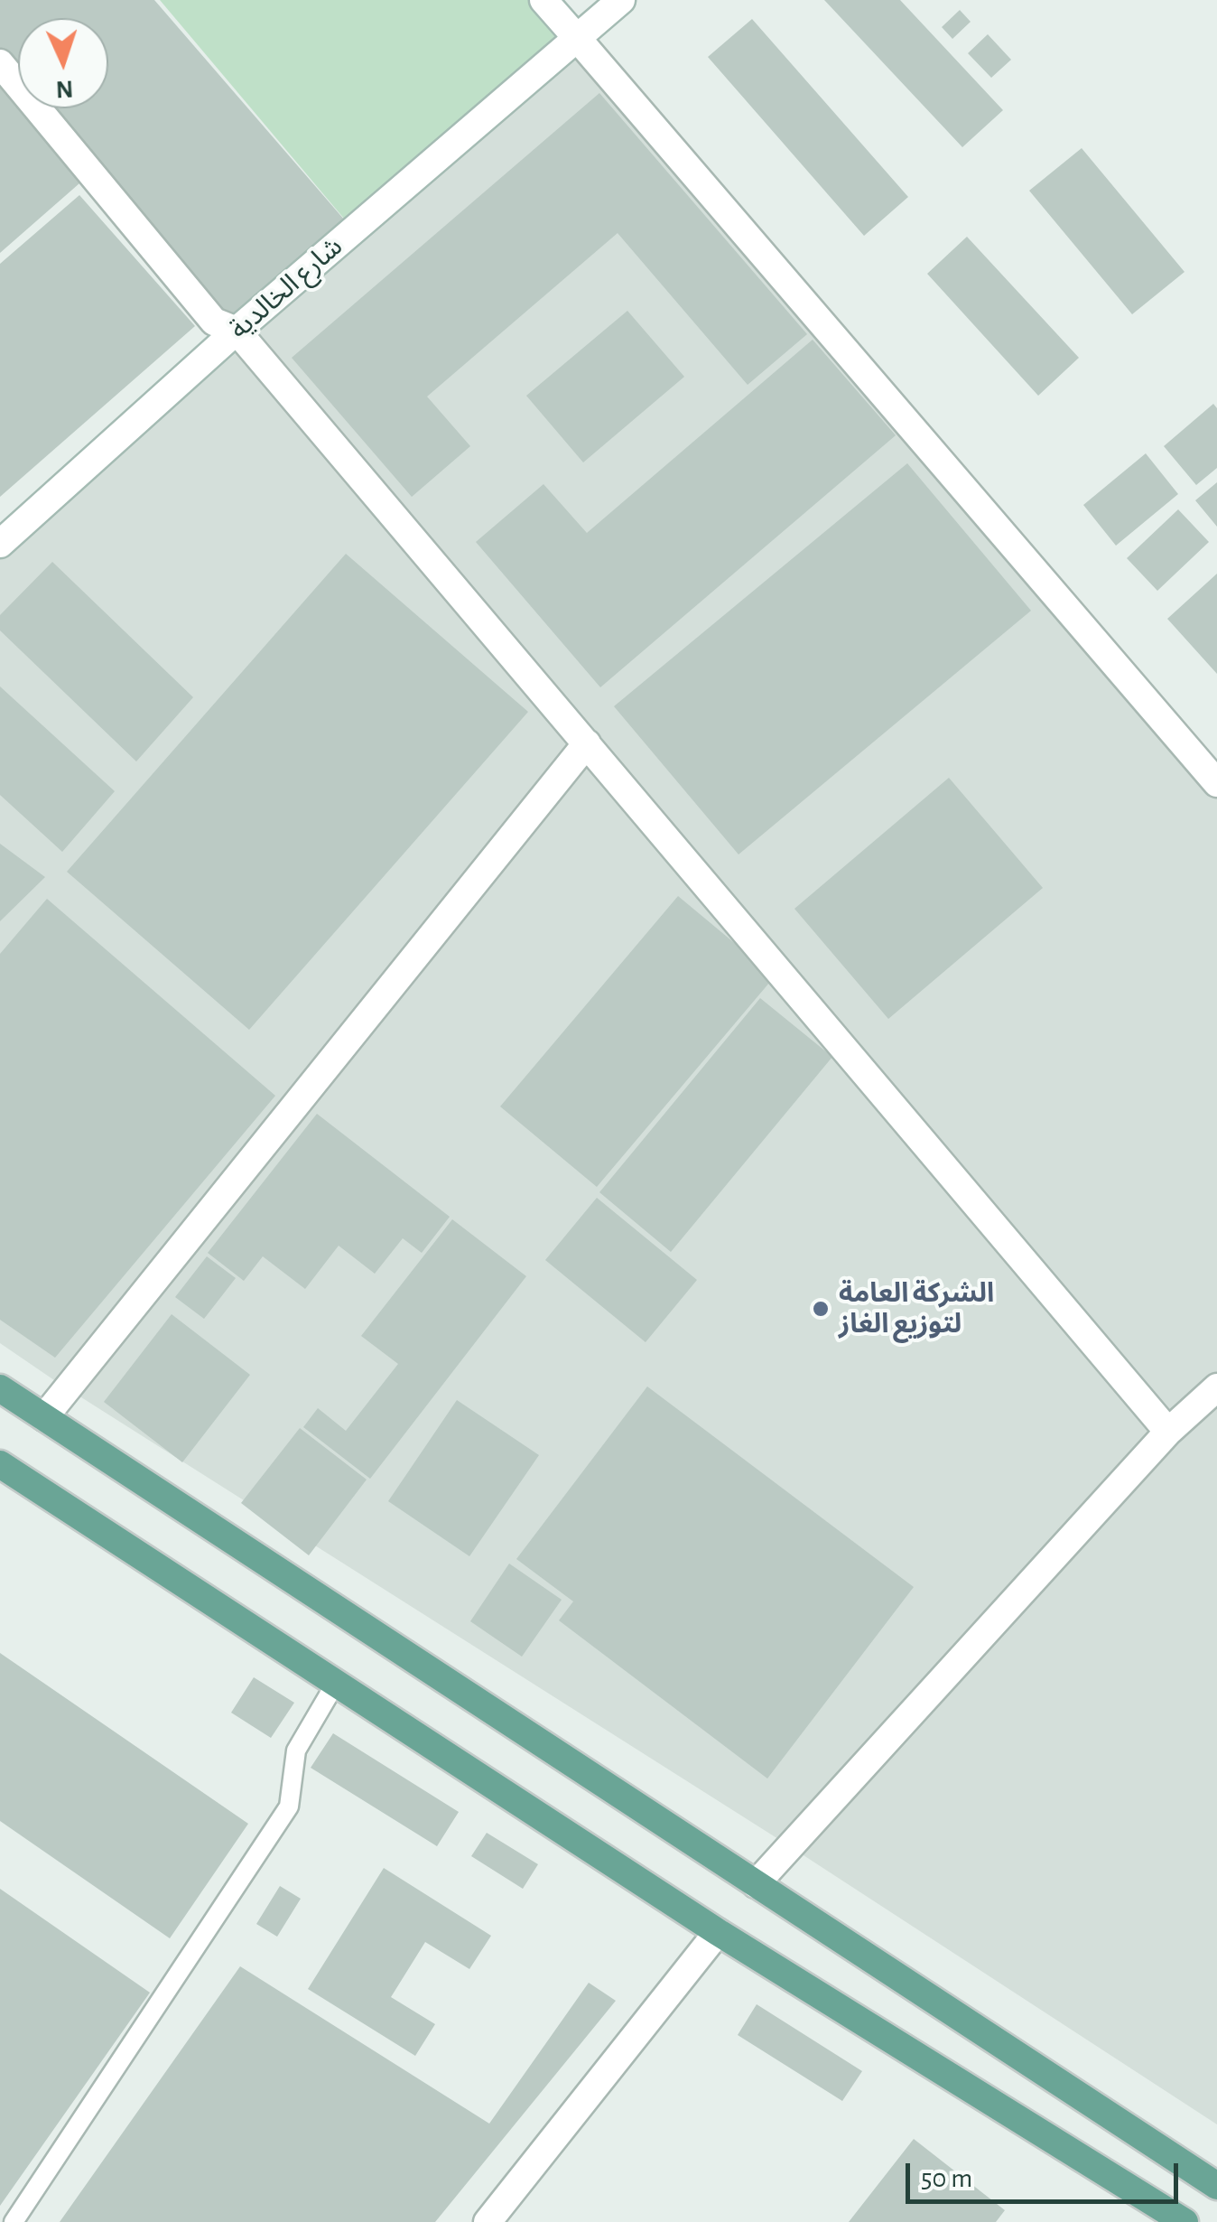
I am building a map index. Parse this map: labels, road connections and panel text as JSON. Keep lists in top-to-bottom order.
{
  "streets": {
    "street": ["شارع الخالدية"]
  },
  "places": ["الشركة العامة لتوزيع الغاز"],
  "scale_bar": "50 m",
  "north": "bottom"
}
